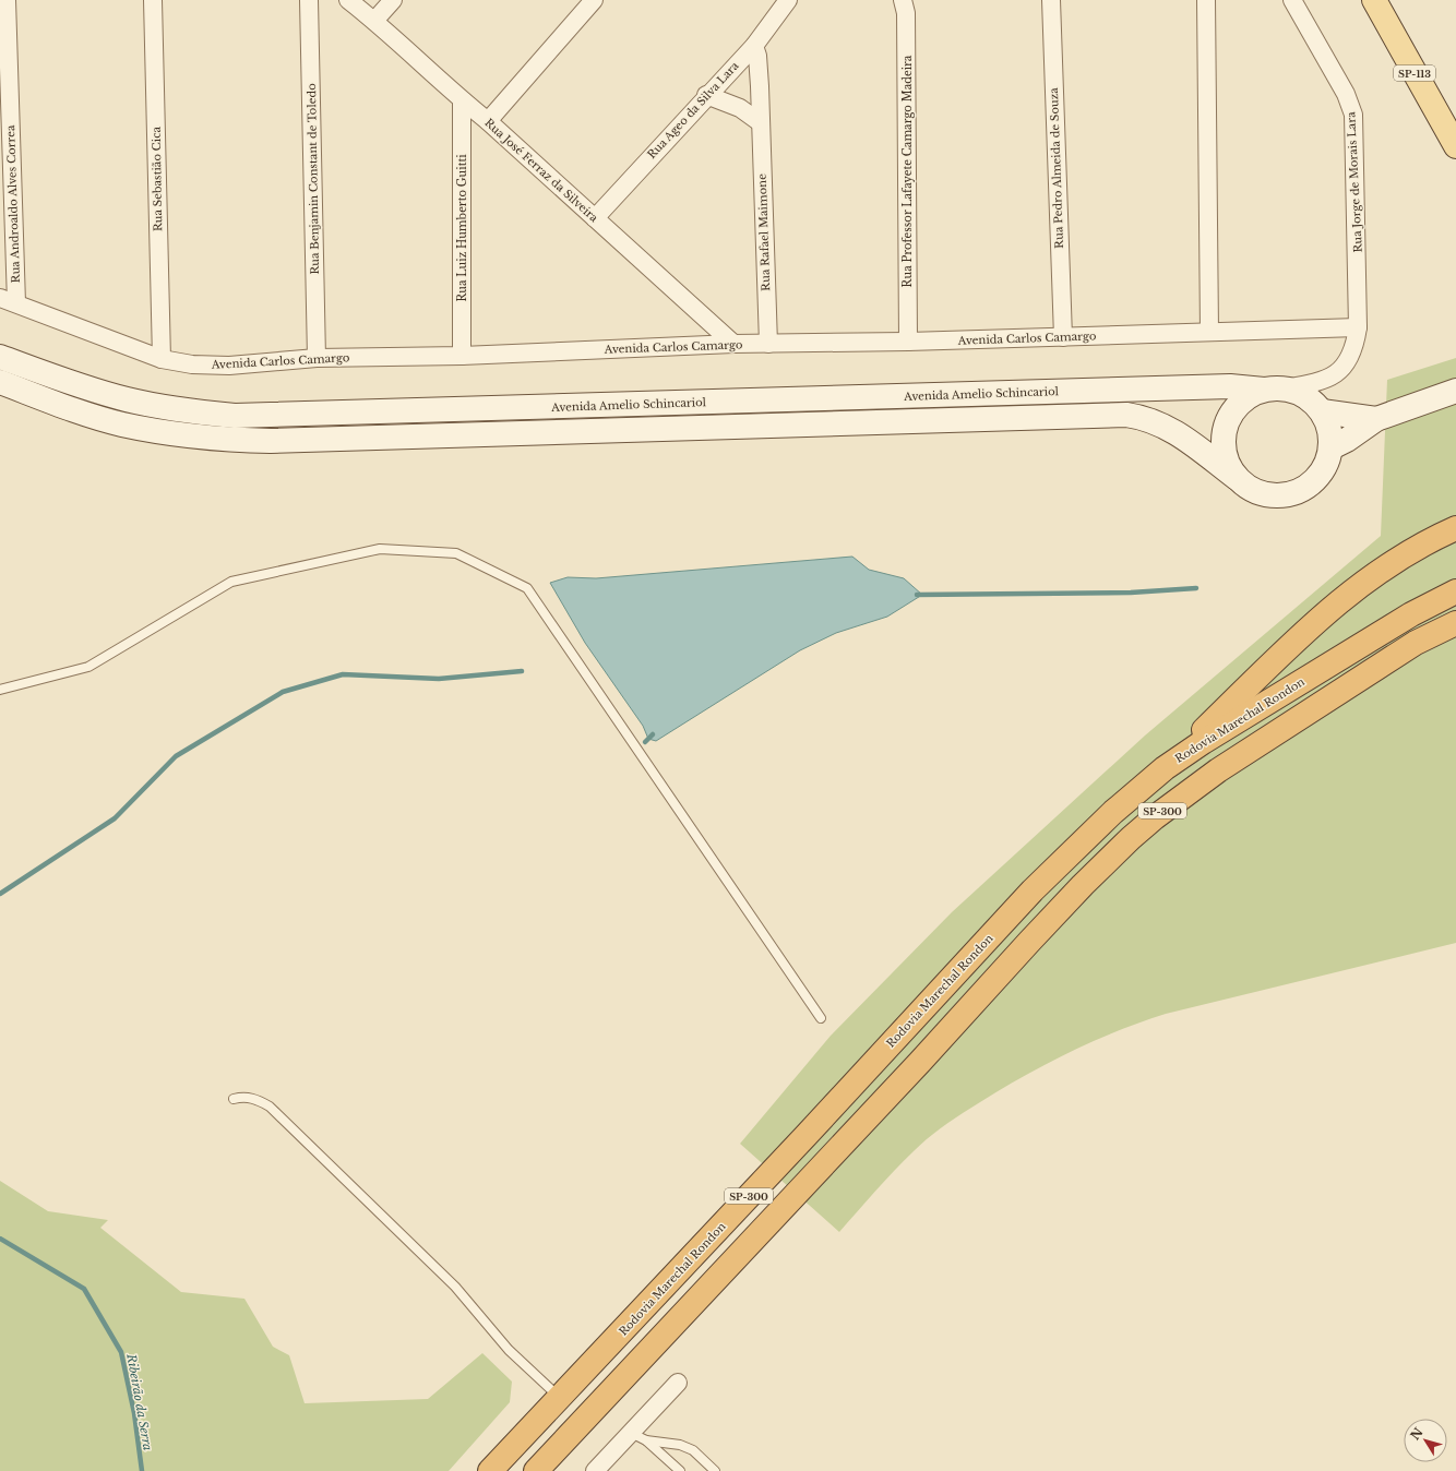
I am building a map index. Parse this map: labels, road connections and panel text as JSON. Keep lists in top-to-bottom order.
{
  "streets": {
    "highway": ["Rodovia Marechal Rondon", "SP-300"],
    "main road": ["SP-113", "Avenida Amelio Schincariol"],
    "street": [
      "Rua Ageo da Silva Lara",
      "Rua Pedro Almeida de Souza",
      "Rua José Ferraz da Silveira",
      "Rua Professor Lafayete Camargo Madeira",
      "Rua Sebastião Cica",
      "Rua Benjamin Constant de Toledo",
      "Rua Jorge de Morais Lara",
      "Rua Androaldo Alves Correa",
      "Rua Luiz Humberto Guitti",
      "Rua Rafael Maimone",
      "Avenida Carlos Camargo"
    ]
  },
  "crossings": [
    ["Rua Ageo da Silva Lara", "Rua José Ferraz da Silveira"],
    ["Rua Ageo da Silva Lara", "Rua Rafael Maimone"],
    ["Rua Pedro Almeida de Souza", "Avenida Carlos Camargo"],
    ["Rua José Ferraz da Silveira", "Rua Luiz Humberto Guitti"],
    ["Rua José Ferraz da Silveira", "Avenida Carlos Camargo"],
    ["Rua Professor Lafayete Camargo Madeira", "Avenida Carlos Camargo"],
    ["Rua Sebastião Cica", "Avenida Carlos Camargo"],
    ["Rua Benjamin Constant de Toledo", "Avenida Carlos Camargo"],
    ["Rua Jorge de Morais Lara", "Avenida Carlos Camargo"],
    ["Rua Jorge de Morais Lara", "Avenida Amelio Schincariol"],
    ["Rua Androaldo Alves Correa", "Avenida Carlos Camargo"],
    ["Rua Luiz Humberto Guitti", "Avenida Carlos Camargo"],
    ["Rua Rafael Maimone", "Avenida Carlos Camargo"]
  ],
  "water": ["Ribeirão da Serra"],
  "north": "top left"
}
